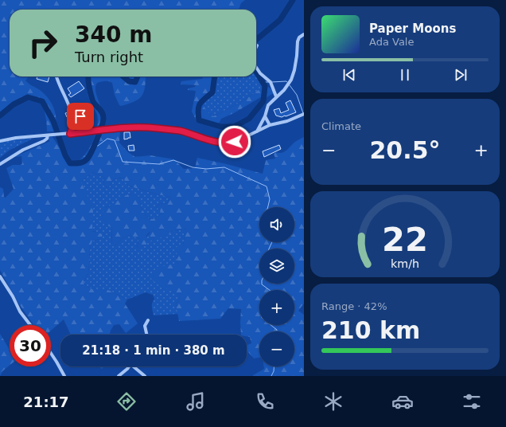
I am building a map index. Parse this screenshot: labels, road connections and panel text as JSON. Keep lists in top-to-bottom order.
{
  "page": {
    "turn": ["340 m", "Turn right"],
    "song": ["Paper Moons", "Ada Vale"],
    "tile": [
      "Climate",
      ["Range · 42%", "210 km"]
    ],
    "heat": ["−", "20.5°", "+"],
    "map_buttons": ["+", "−"],
    "limit": "30",
    "trip": "21:18 · 1 min · 380 m",
    "tabs": "21:17",
    "gauge": ["22", "km/h"]
  }
}
